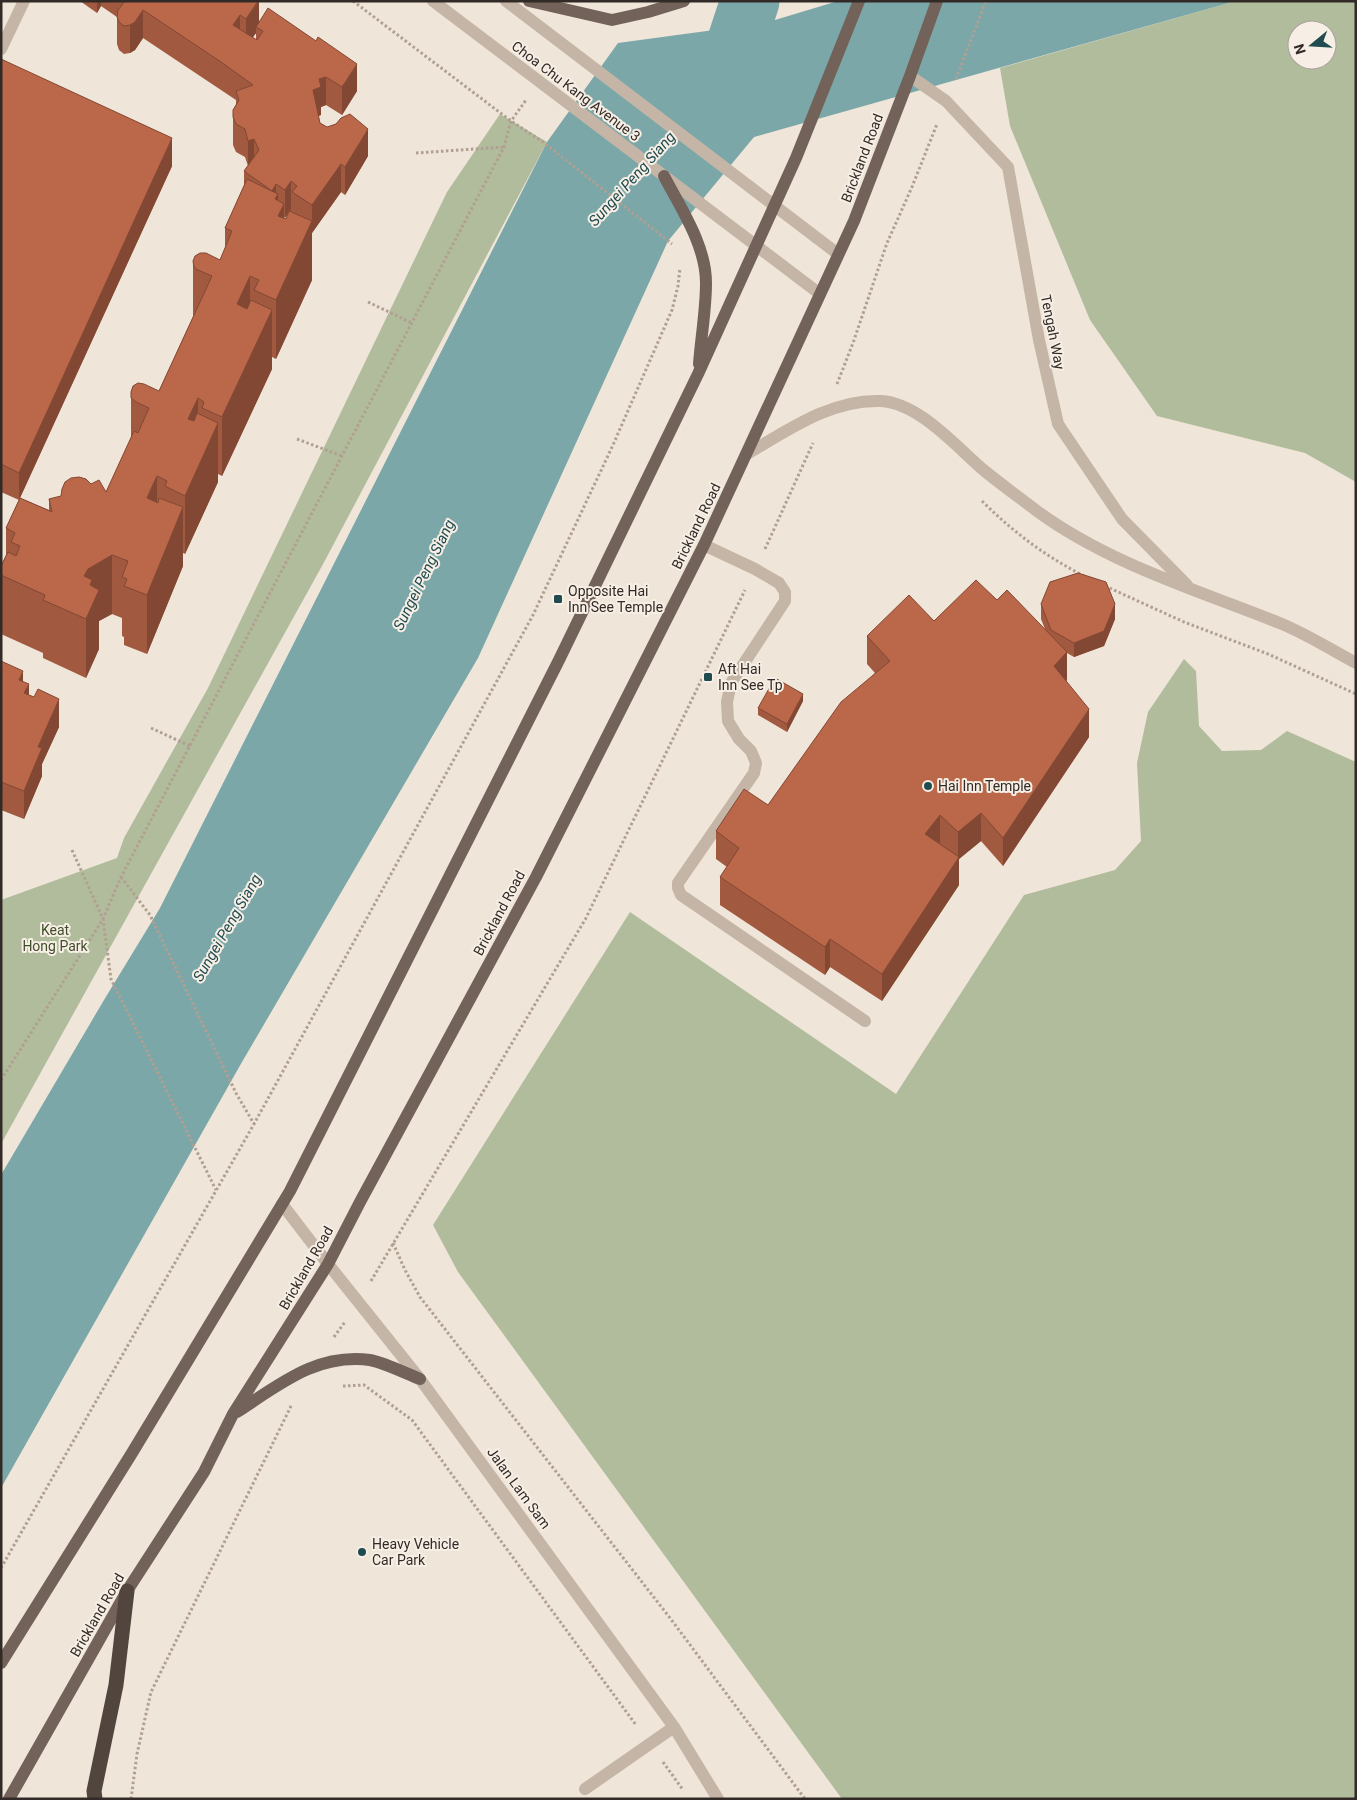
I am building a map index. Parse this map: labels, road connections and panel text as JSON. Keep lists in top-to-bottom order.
{
  "streets": {
    "main road": ["Brickland Road"],
    "street": ["Choa Chu Kang Avenue 3", "Tengah Way", "Jalan Lam Sam"]
  },
  "crossings": [
    ["Choa Chu Kang Avenue 3", "Brickland Road"],
    ["Brickland Road", "Tengah Way"],
    ["Brickland Road", "Jalan Lam Sam"]
  ],
  "water": ["Sungei Peng Siang"],
  "parks": ["Keat Hong Park"],
  "places": {
    "transit": ["Opposite Hai Inn See Temple", "Aft Hai Inn See Tp"],
    "other": ["Hai Inn Temple", "Heavy Vehicle Car Park"]
  },
  "north": "left"
}
